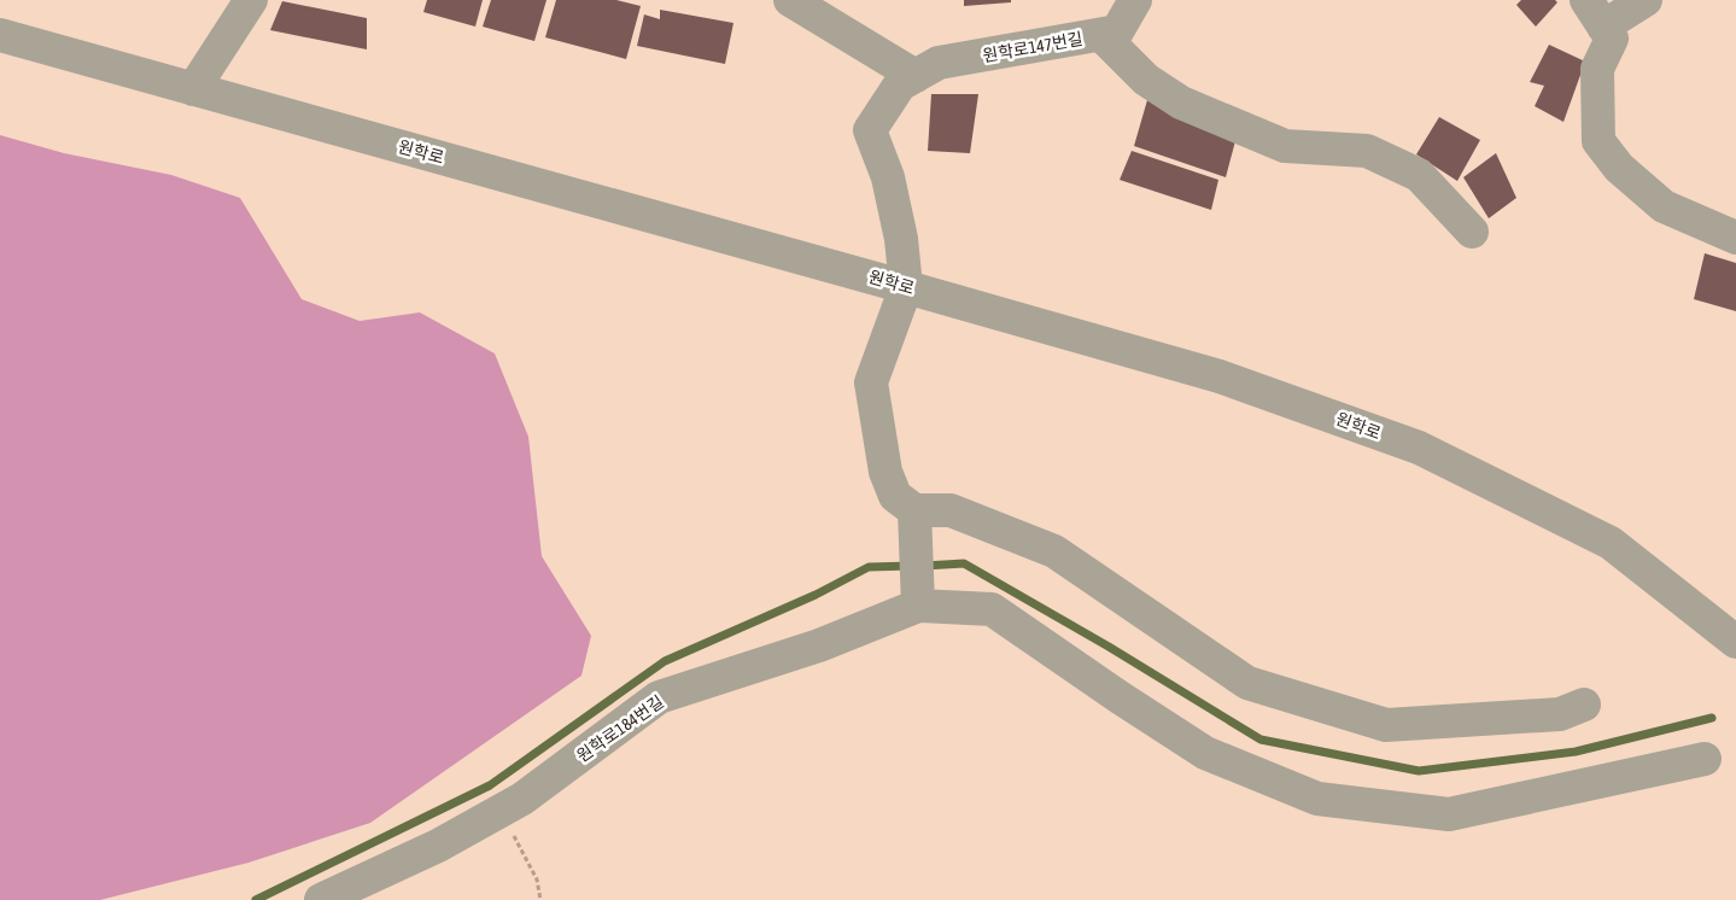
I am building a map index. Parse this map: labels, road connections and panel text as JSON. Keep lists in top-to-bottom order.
{
  "streets": {
    "street": ["원학로147번길", "원학로", "원학로184번길"]
  },
  "crossings": [
    ["원학로147번길", "원학로"]
  ]
}
